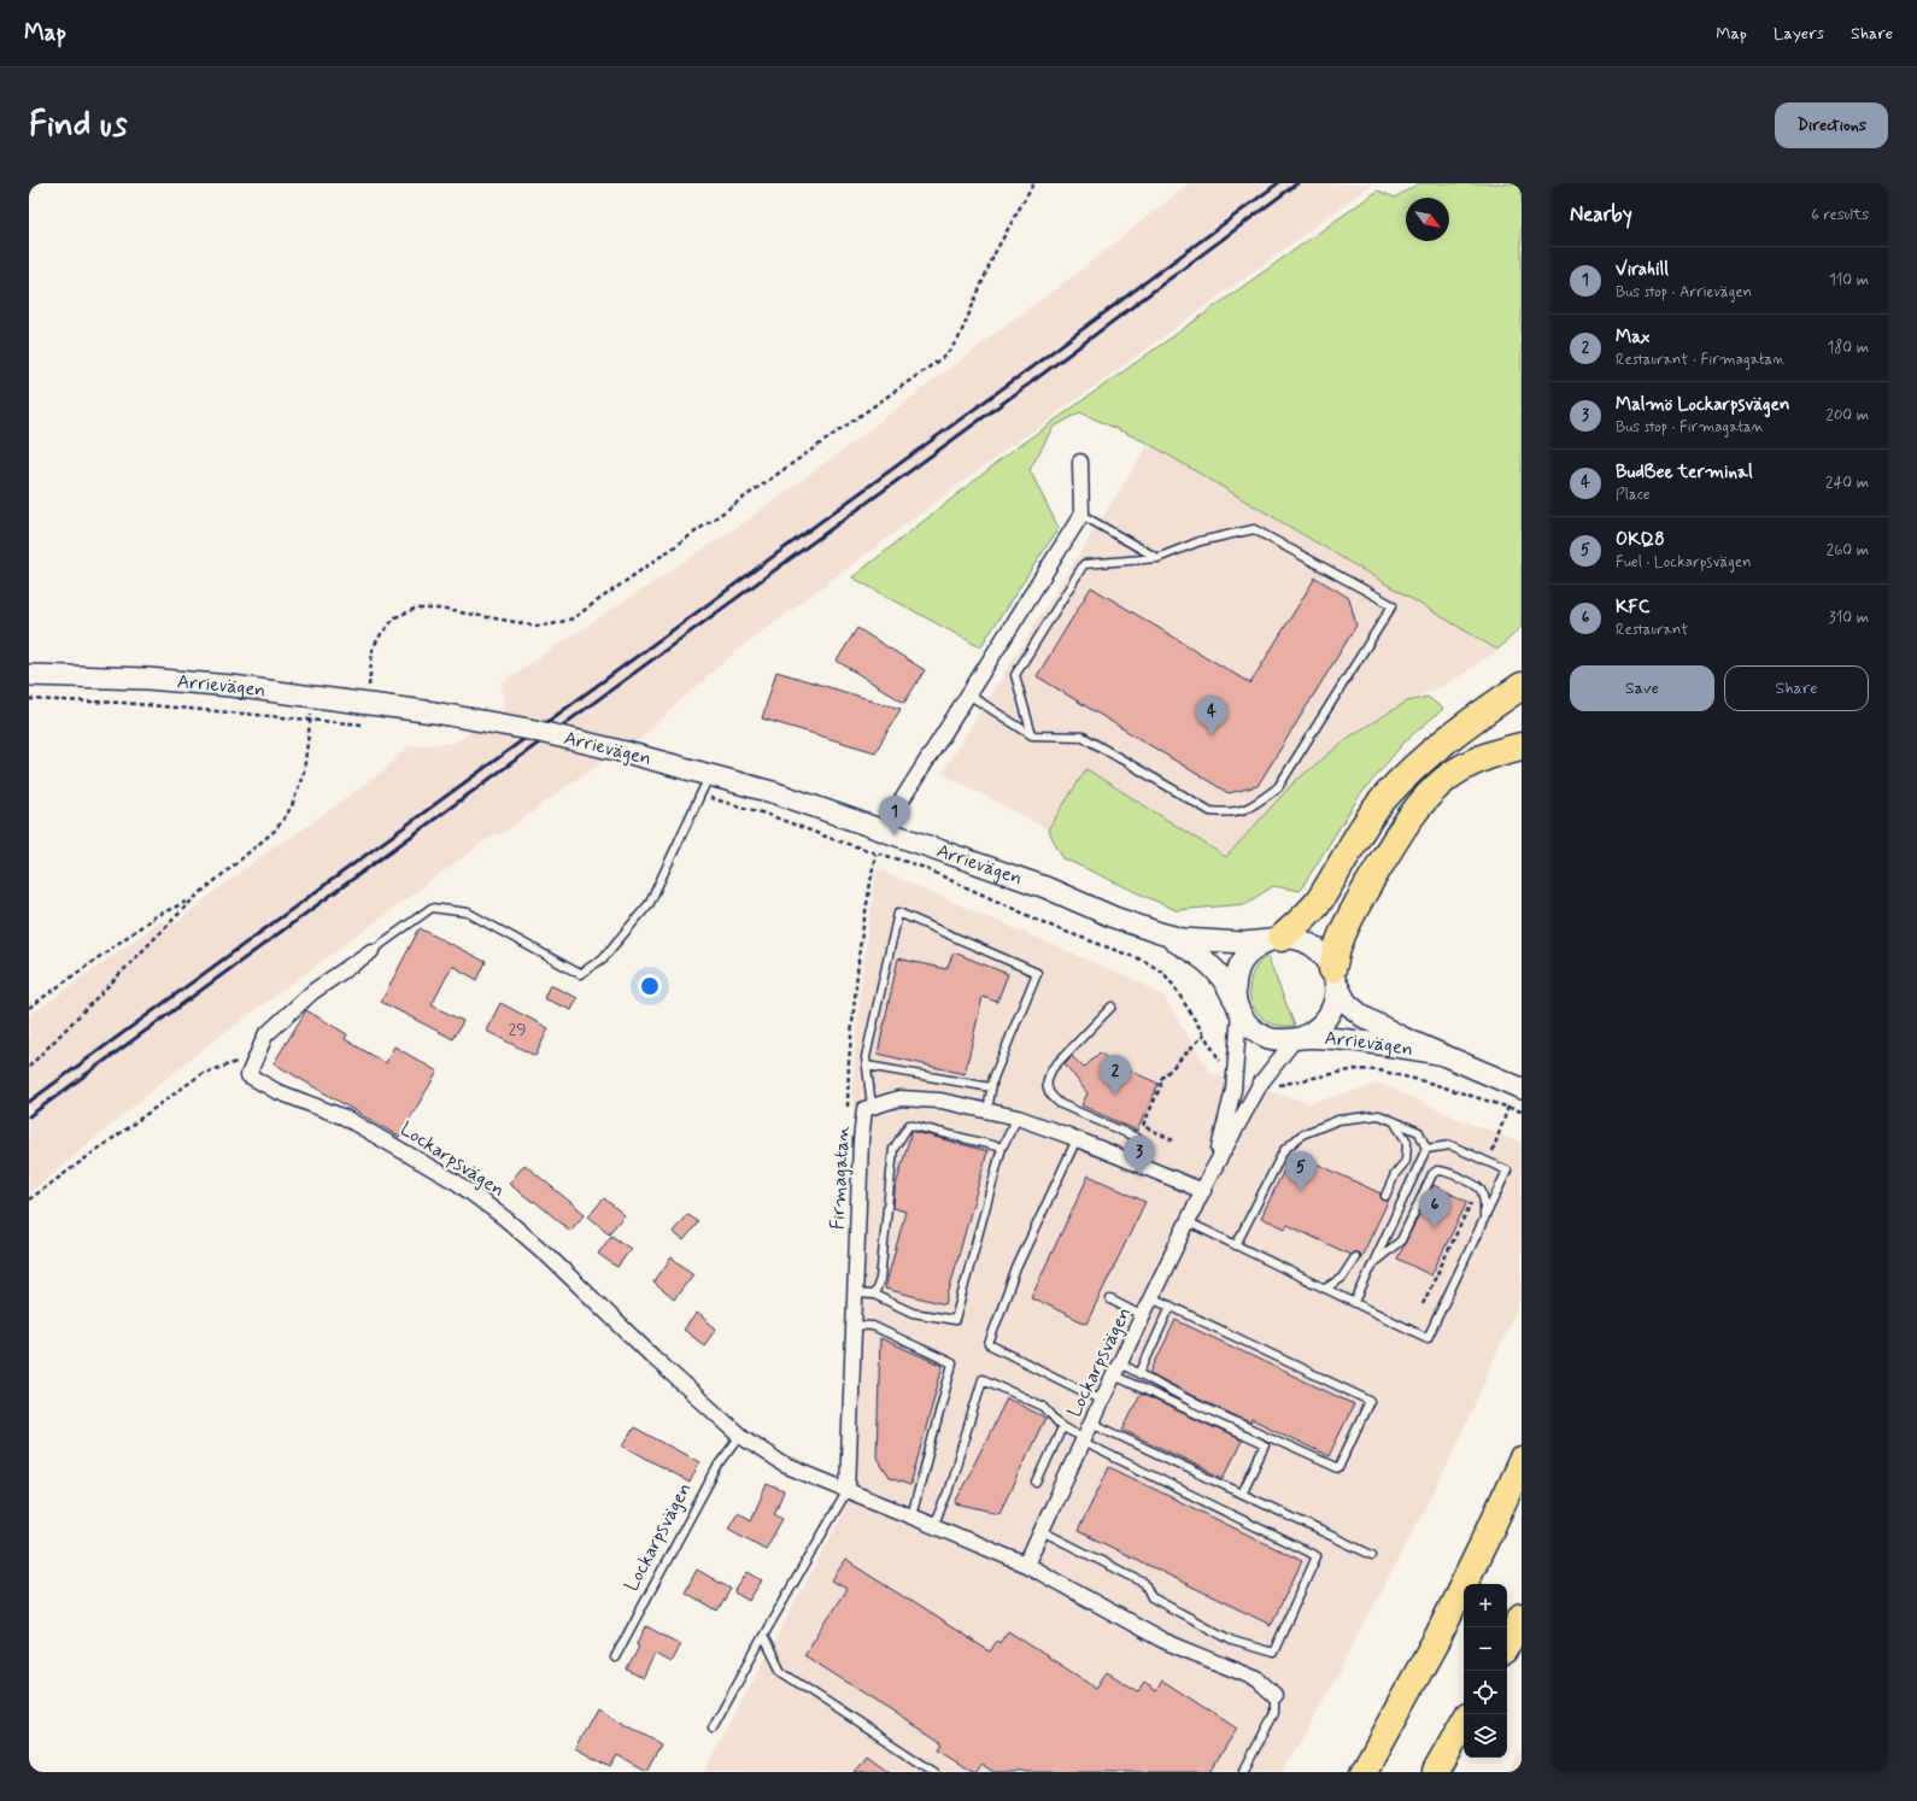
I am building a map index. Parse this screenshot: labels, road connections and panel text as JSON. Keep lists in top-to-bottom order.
{
  "streets": {
    "main road": ["Arrievägen"],
    "street": ["Lockarpsvägen", "Firmagatan"]
  },
  "crossings": [
    ["Arrievägen", "Lockarpsvägen"],
    ["Lockarpsvägen", "Firmagatan"]
  ],
  "house_numbers": ["29"],
  "north": "bottom right",
  "page": {
    "header": "Map",
    "nav": ["Map", "Layers", "Share"],
    "buttons": [
      "Directions",
      ["Save", "Share"]
    ],
    "title": "Find us",
    "heading": ["Nearby", "6 results"],
    "list": [
      {
        "mark": "1",
        "name": "Virahill",
        "note": "Bus stop · Arrievägen",
        "value": "110 m"
      },
      {
        "mark": "2",
        "name": "Max",
        "note": "Restaurant · Firmagatan",
        "value": "180 m"
      },
      {
        "mark": "3",
        "name": "Malmö Lockarpsvägen",
        "note": "Bus stop · Firmagatan",
        "value": "200 m"
      },
      {
        "mark": "4",
        "name": "BudBee terminal",
        "note": "Place",
        "value": "240 m"
      },
      {
        "mark": "5",
        "name": "OKQ8",
        "note": "Fuel · Lockarpsvägen",
        "value": "260 m"
      },
      {
        "mark": "6",
        "name": "KFC",
        "note": "Restaurant",
        "value": "310 m"
      }
    ],
    "pins": [
      "4",
      "1",
      "2",
      "3",
      "5",
      "6"
    ],
    "map_buttons": ["+", "−"]
  }
}
